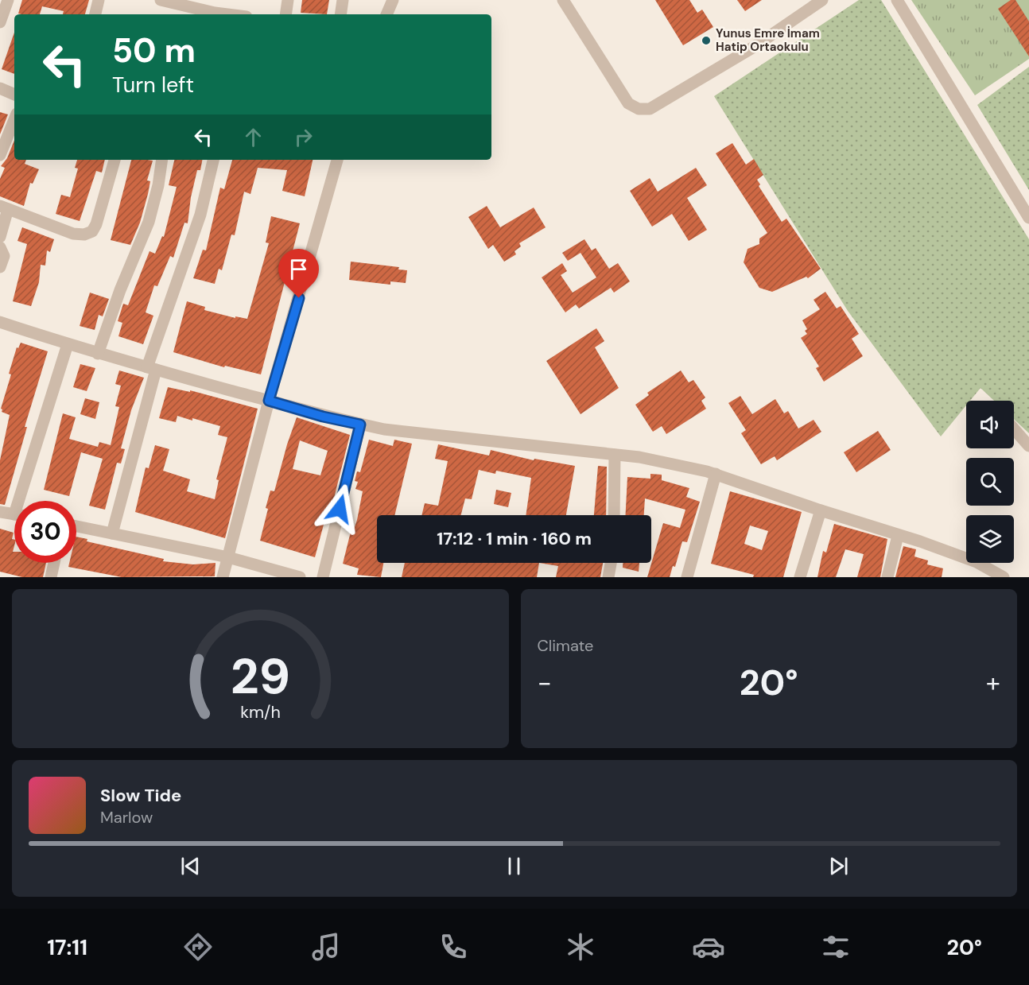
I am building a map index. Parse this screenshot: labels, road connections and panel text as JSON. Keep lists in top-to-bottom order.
{
  "places": ["Yunus Emre İmam Hatip Ortaokulu"],
  "page": {
    "turn": ["50 m", "Turn left"],
    "limit": "30",
    "trip": "17:12 · 1 min · 160 m",
    "tile": "Climate",
    "heat": ["−", "20°", "+"],
    "song": ["Slow Tide", "Marlow"],
    "tabs": ["17:11", "20°"],
    "gauge": ["29", "km/h"]
  }
}
